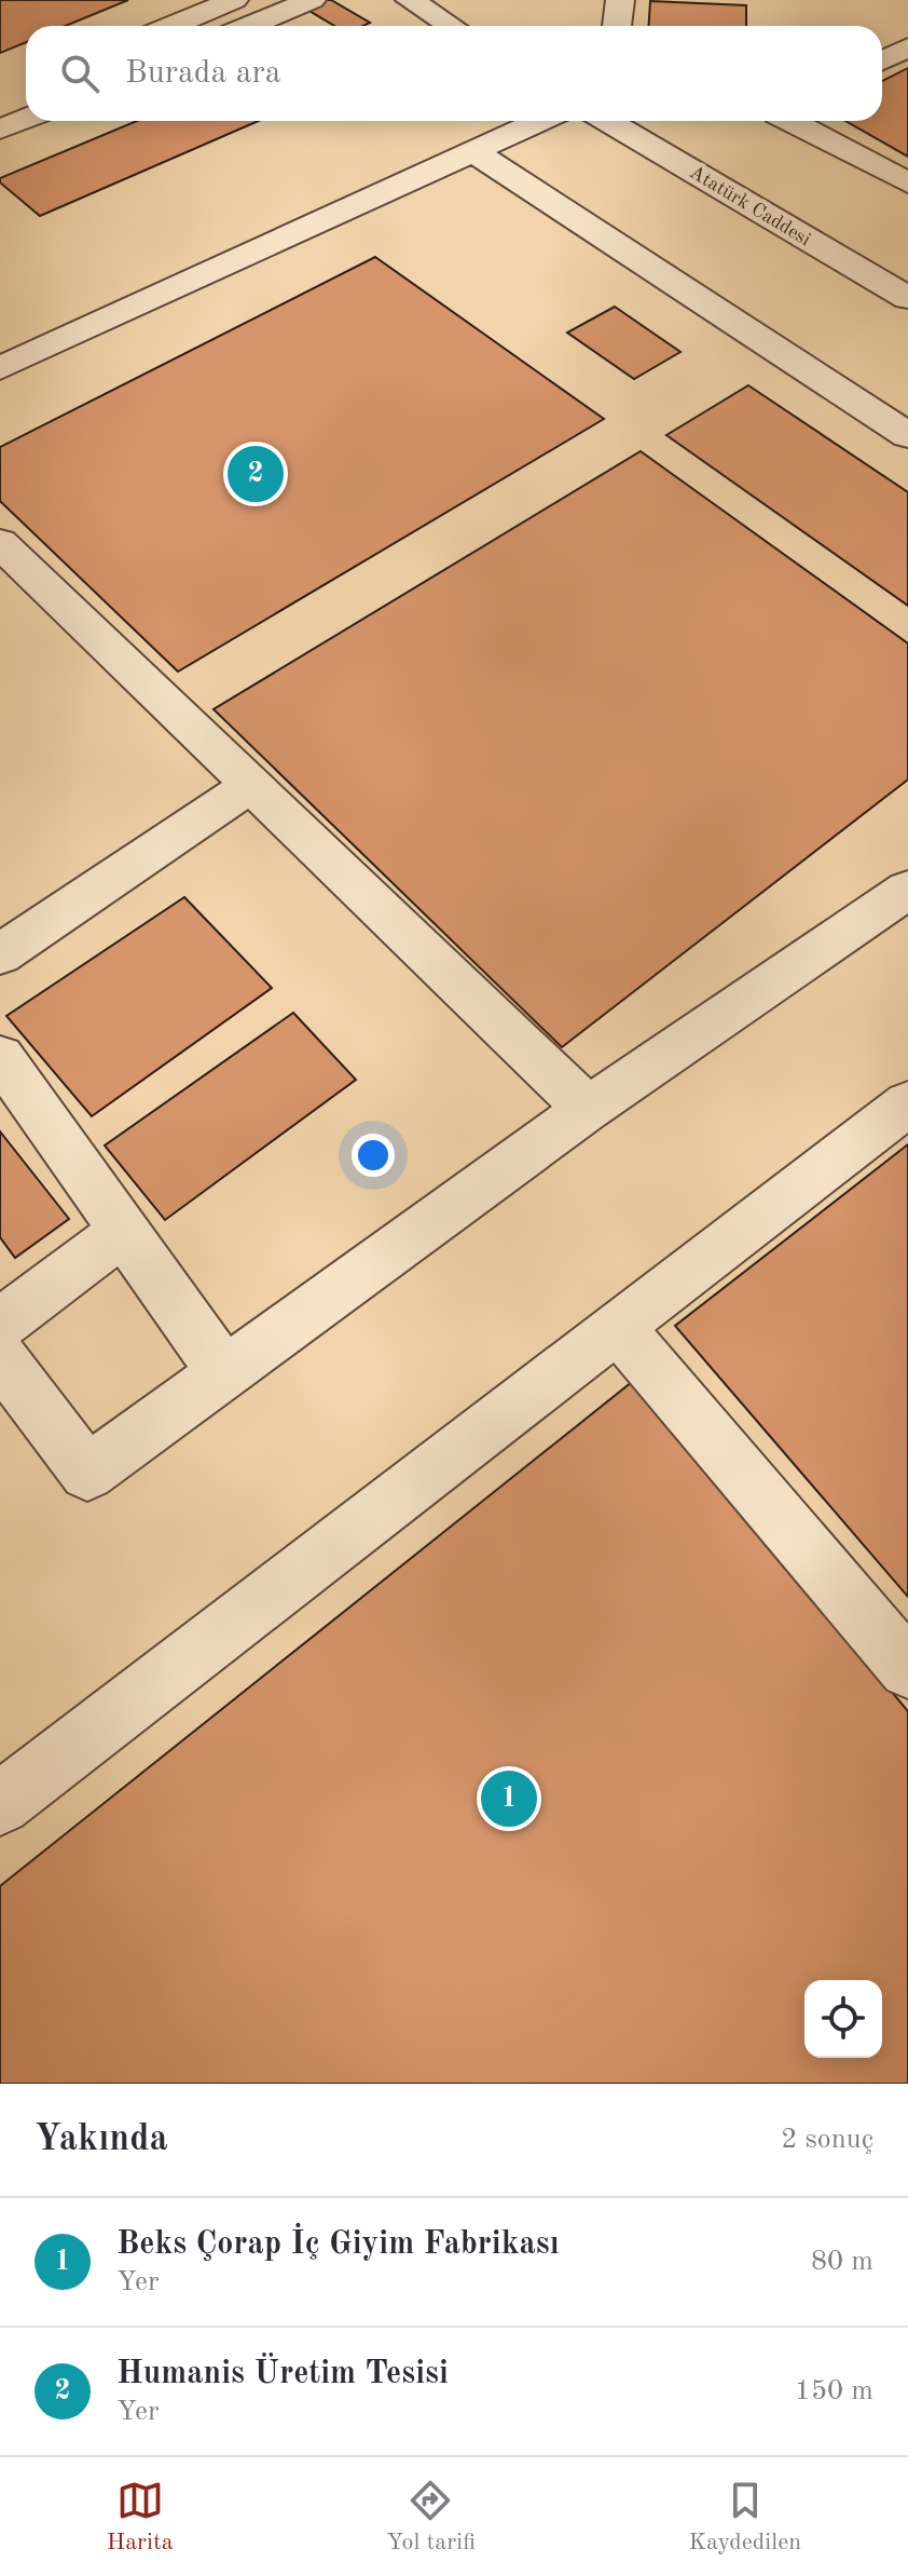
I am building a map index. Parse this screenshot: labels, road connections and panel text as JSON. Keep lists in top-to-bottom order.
{
  "streets": {
    "street": ["Atatürk Caddesi"]
  },
  "page": {
    "search": "Burada ara",
    "pins": ["2", "1"],
    "heading": ["Yakında", "2 sonuç"],
    "list": [
      {
        "mark": "1",
        "name": "Beks Çorap İç Giyim Fabrikası",
        "note": "Yer",
        "value": "80 m"
      },
      {
        "mark": "2",
        "name": "Humanis Üretim Tesisi",
        "note": "Yer",
        "value": "150 m"
      }
    ],
    "nav": ["Harita", "Yol tarifi", "Kaydedilen"]
  }
}
